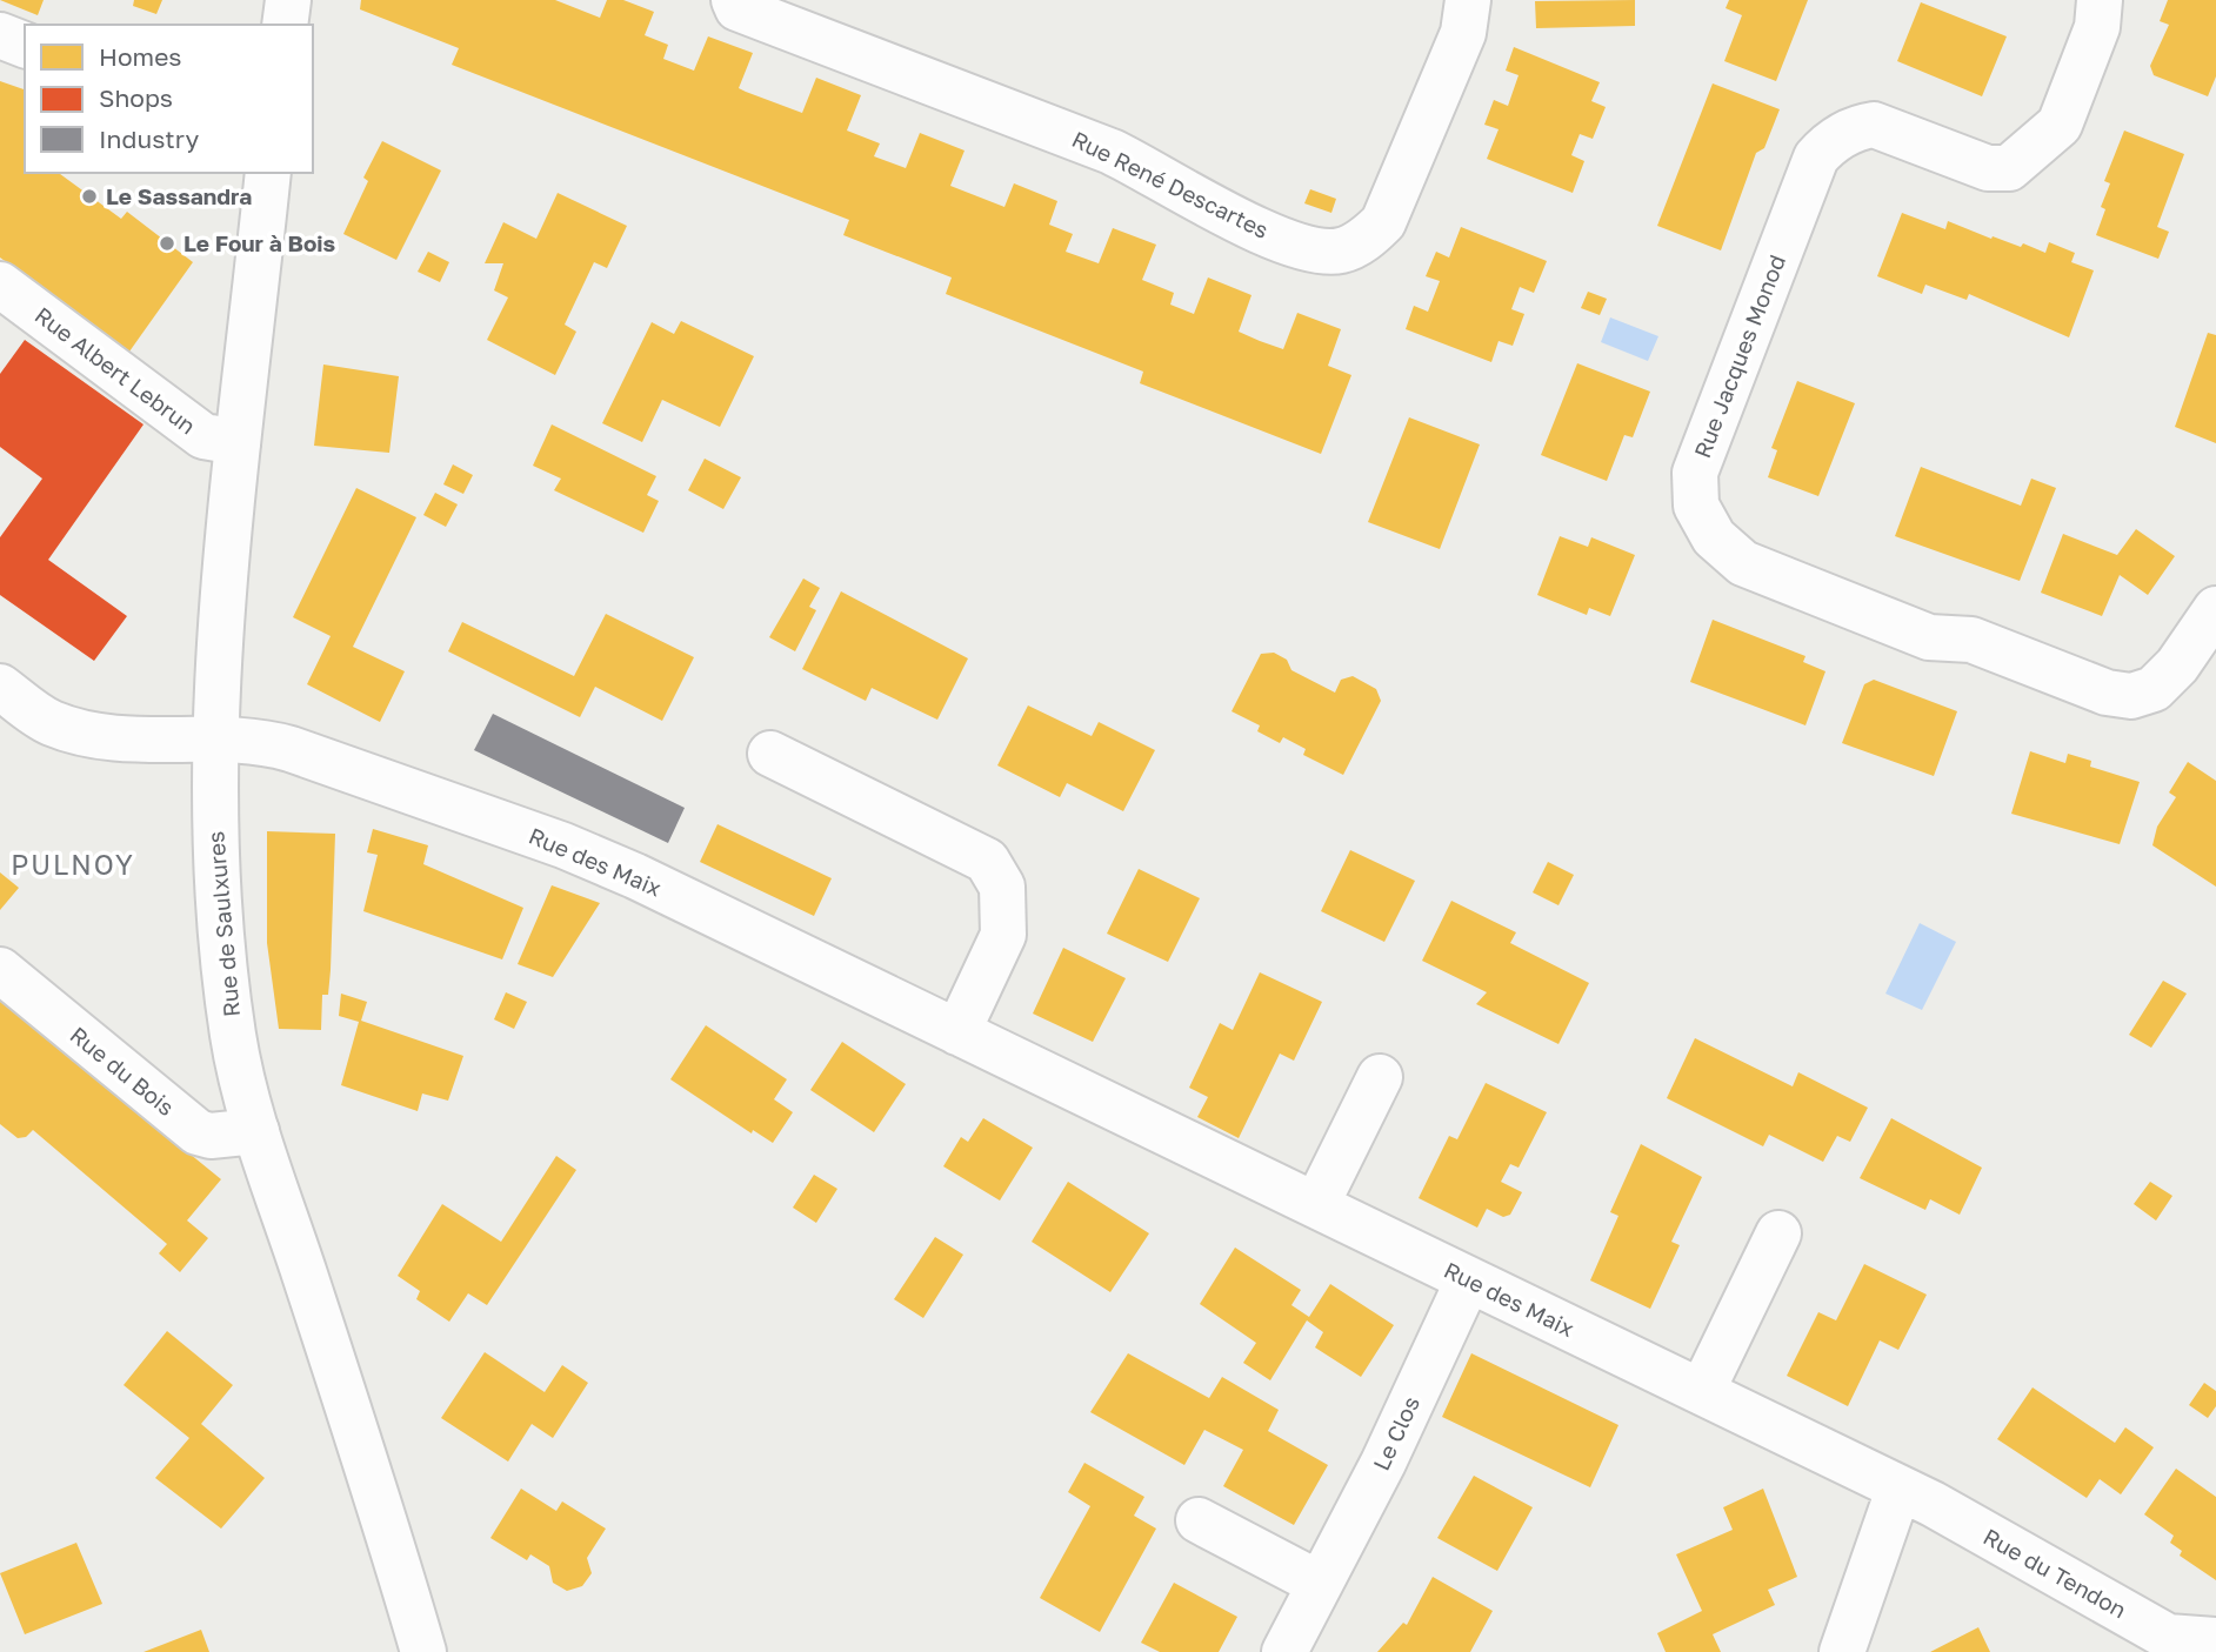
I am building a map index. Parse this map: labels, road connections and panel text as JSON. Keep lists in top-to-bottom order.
{
  "streets": {
    "street": [
      "Rue René Descartes",
      "Rue Jacques Monod",
      "Rue Albert Lebrun",
      "Rue des Maix",
      "Rue de Saulxures",
      "Rue du Bois",
      "Le Clos",
      "Rue du Tendon"
    ]
  },
  "crossings": [
    ["Rue Albert Lebrun", "Rue de Saulxures"],
    ["Rue des Maix", "Rue de Saulxures"],
    ["Rue des Maix", "Le Clos"],
    ["Rue des Maix", "Rue du Tendon"],
    ["Rue de Saulxures", "Rue du Bois"]
  ],
  "districts": ["PULNOY"],
  "places": ["Le Sassandra", "Le Four à Bois"],
  "legend": ["Homes", "Shops", "Industry"]
}
